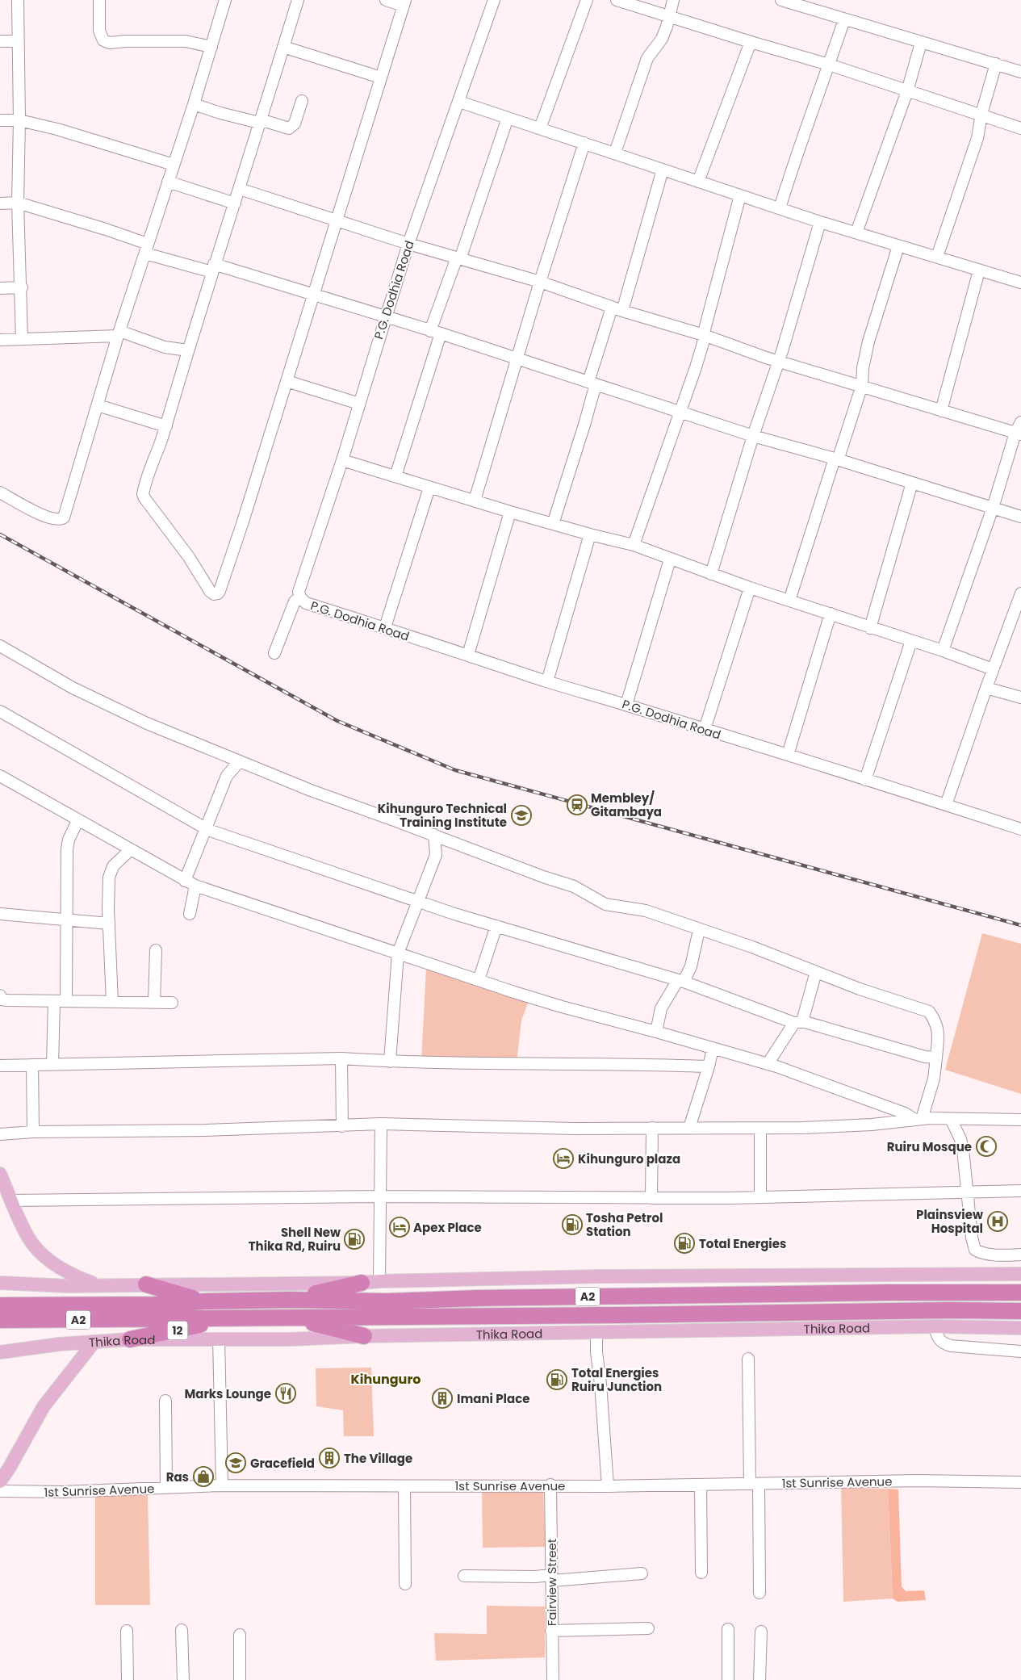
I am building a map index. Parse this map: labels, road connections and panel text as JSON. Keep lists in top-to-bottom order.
{
  "streets": {
    "highway": ["A2", "Thika Road", "12"],
    "street": ["P.G. Dodhia Road", "1st Sunrise Avenue", "Fairview Street"]
  },
  "crossings": [
    ["Thika Road", "12"],
    ["1st Sunrise Avenue", "Fairview Street"]
  ],
  "districts": ["Kihunguro"],
  "places": {
    "station": ["Membley/ Gitambaya"],
    "school or university": ["Kihunguro Technical Training Institute", "Gracefield"],
    "mosque": ["Ruiru Mosque"],
    "hotel": ["Kihunguro plaza", "Apex Place"],
    "hospital": ["Plainsview Hospital"],
    "fuel station": [
      "Tosha Petrol Station",
      "Shell New Thika Rd, Ruiru",
      "Total Energies",
      "Total Energies Ruiru Junction"
    ],
    "restaurant": ["Marks Lounge"],
    "building": ["Imani Place", "The Village"],
    "shop": ["Ras"]
  }
}
